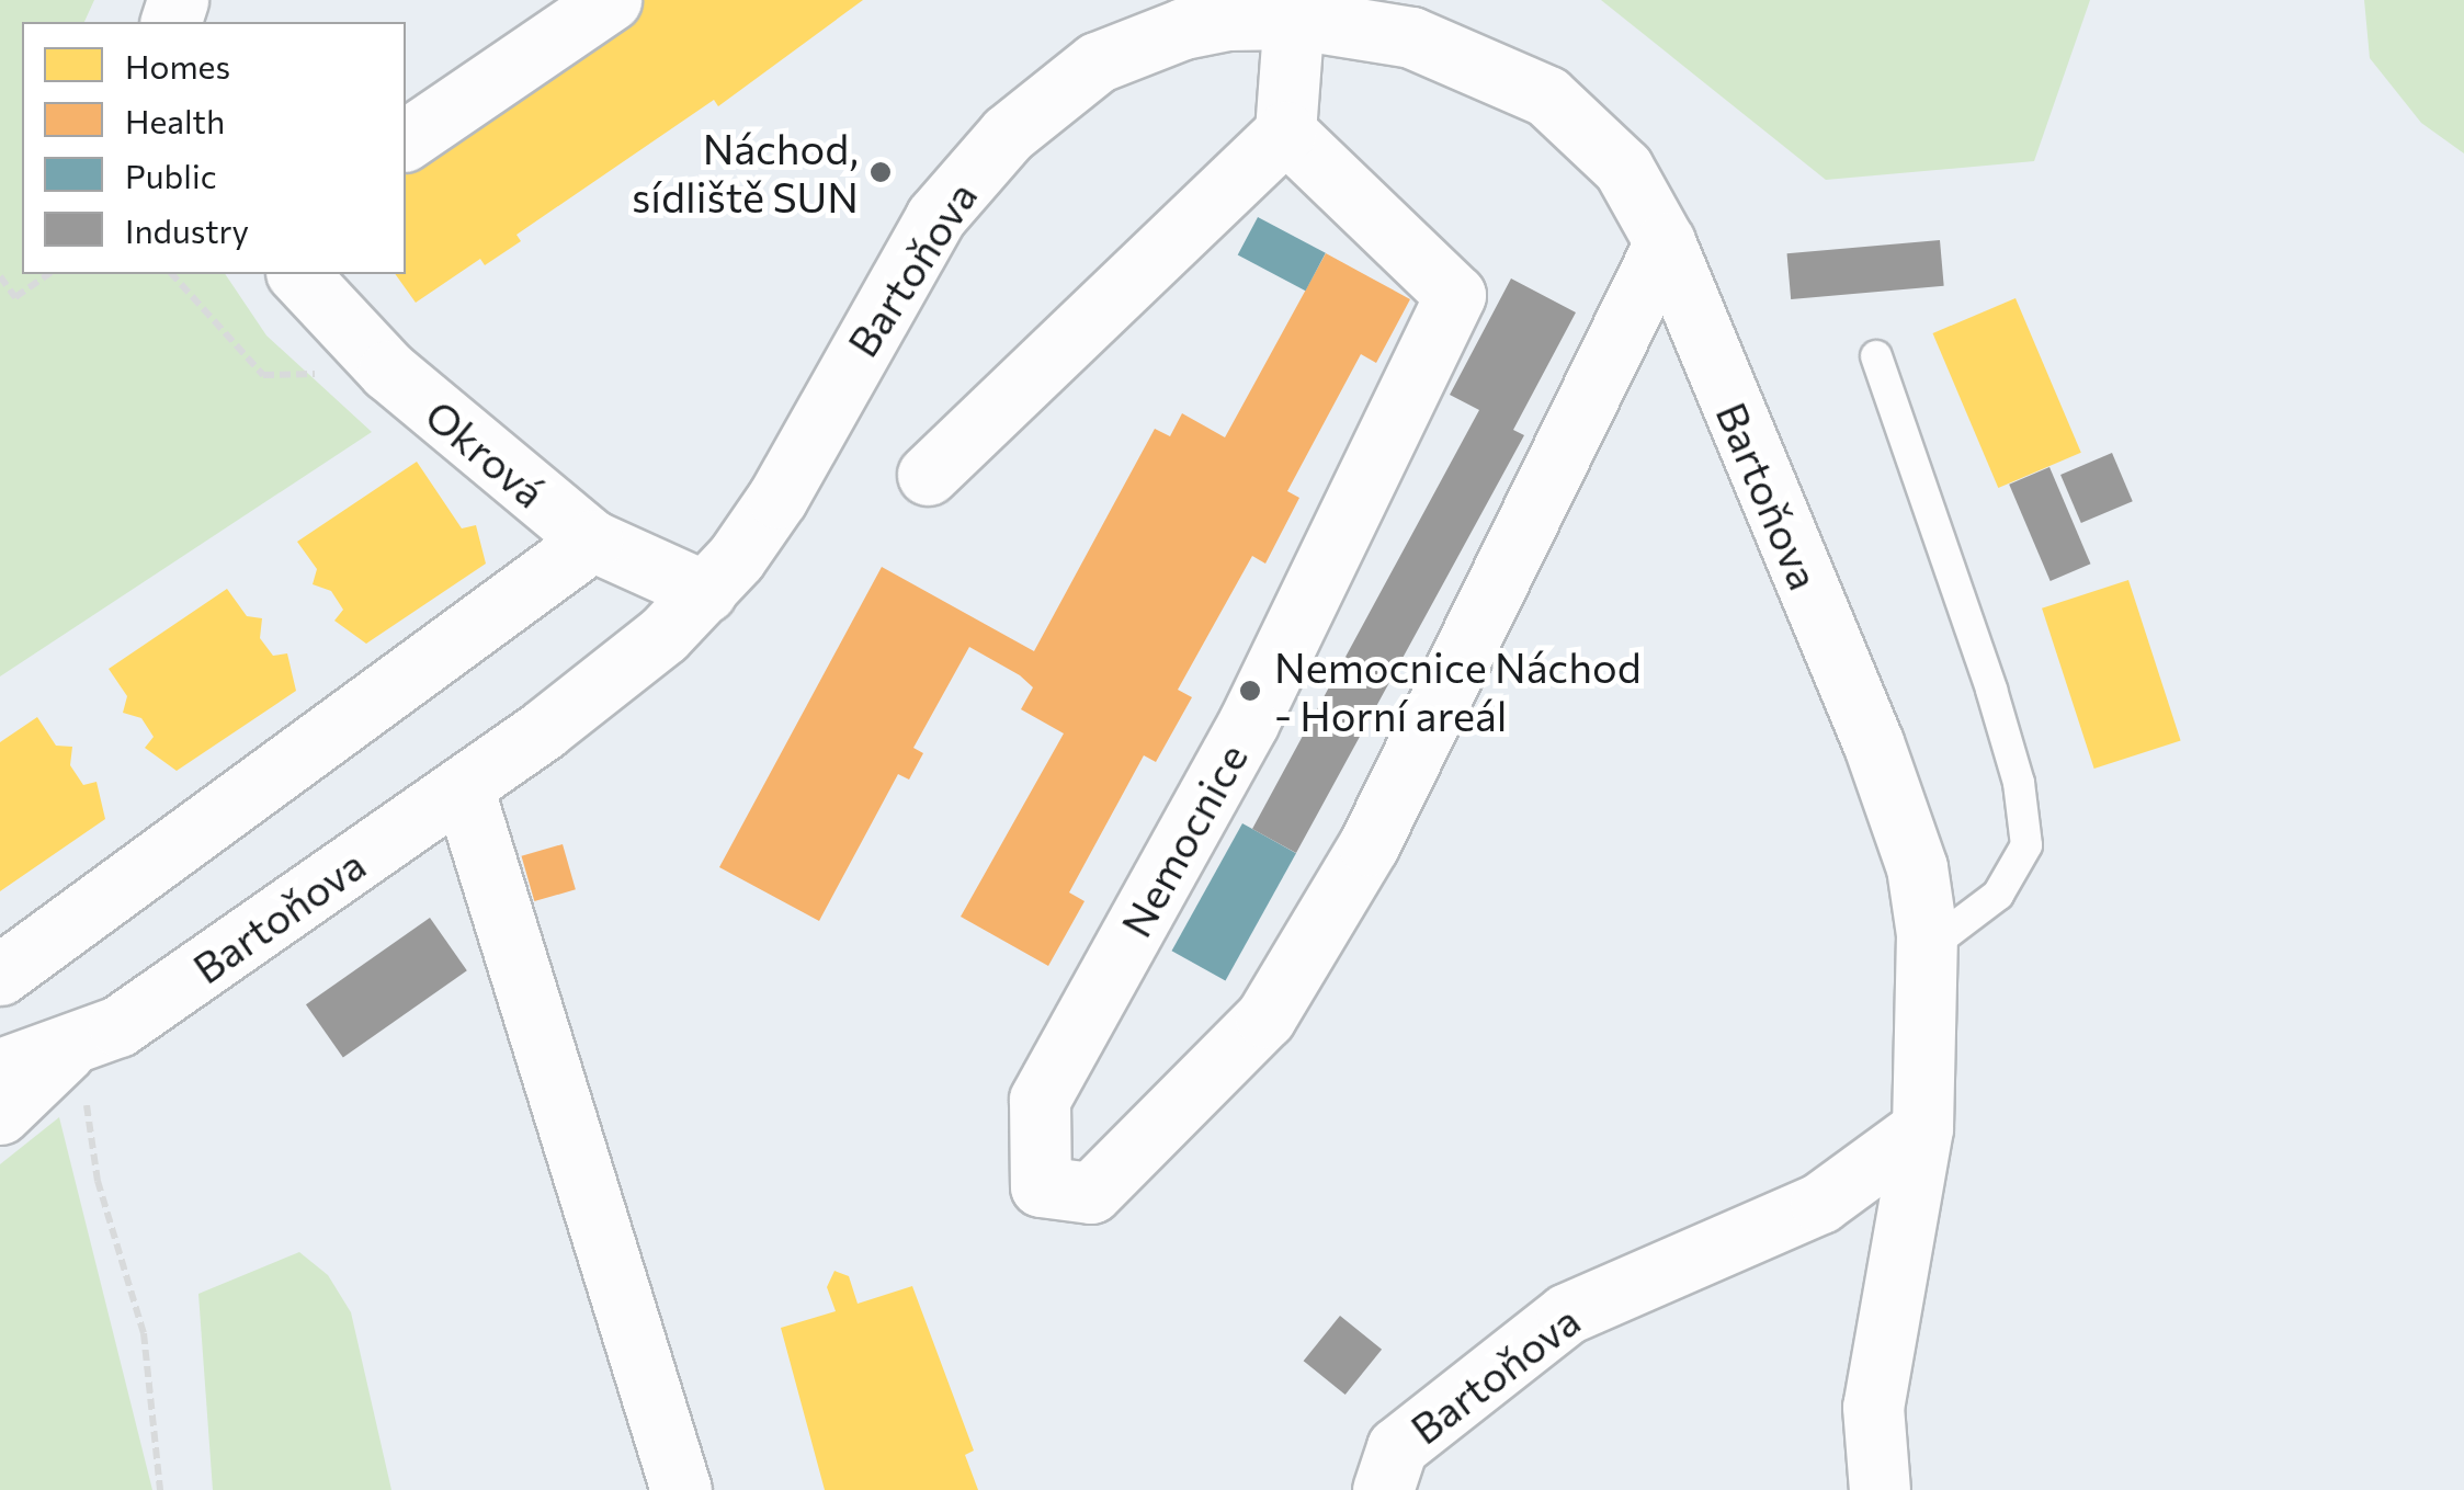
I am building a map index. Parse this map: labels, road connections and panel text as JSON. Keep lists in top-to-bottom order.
{
  "streets": {
    "street": ["Bartoňova", "Okrová", "Nemocnice"]
  },
  "crossings": [
    ["Bartoňova", "Okrová"],
    ["Bartoňova", "Nemocnice"]
  ],
  "places": ["Náchod, sídliště SUN", "Nemocnice Náchod - Horní areál"],
  "legend": [
    "Homes",
    "Health",
    "Public",
    "Industry"
  ]
}
